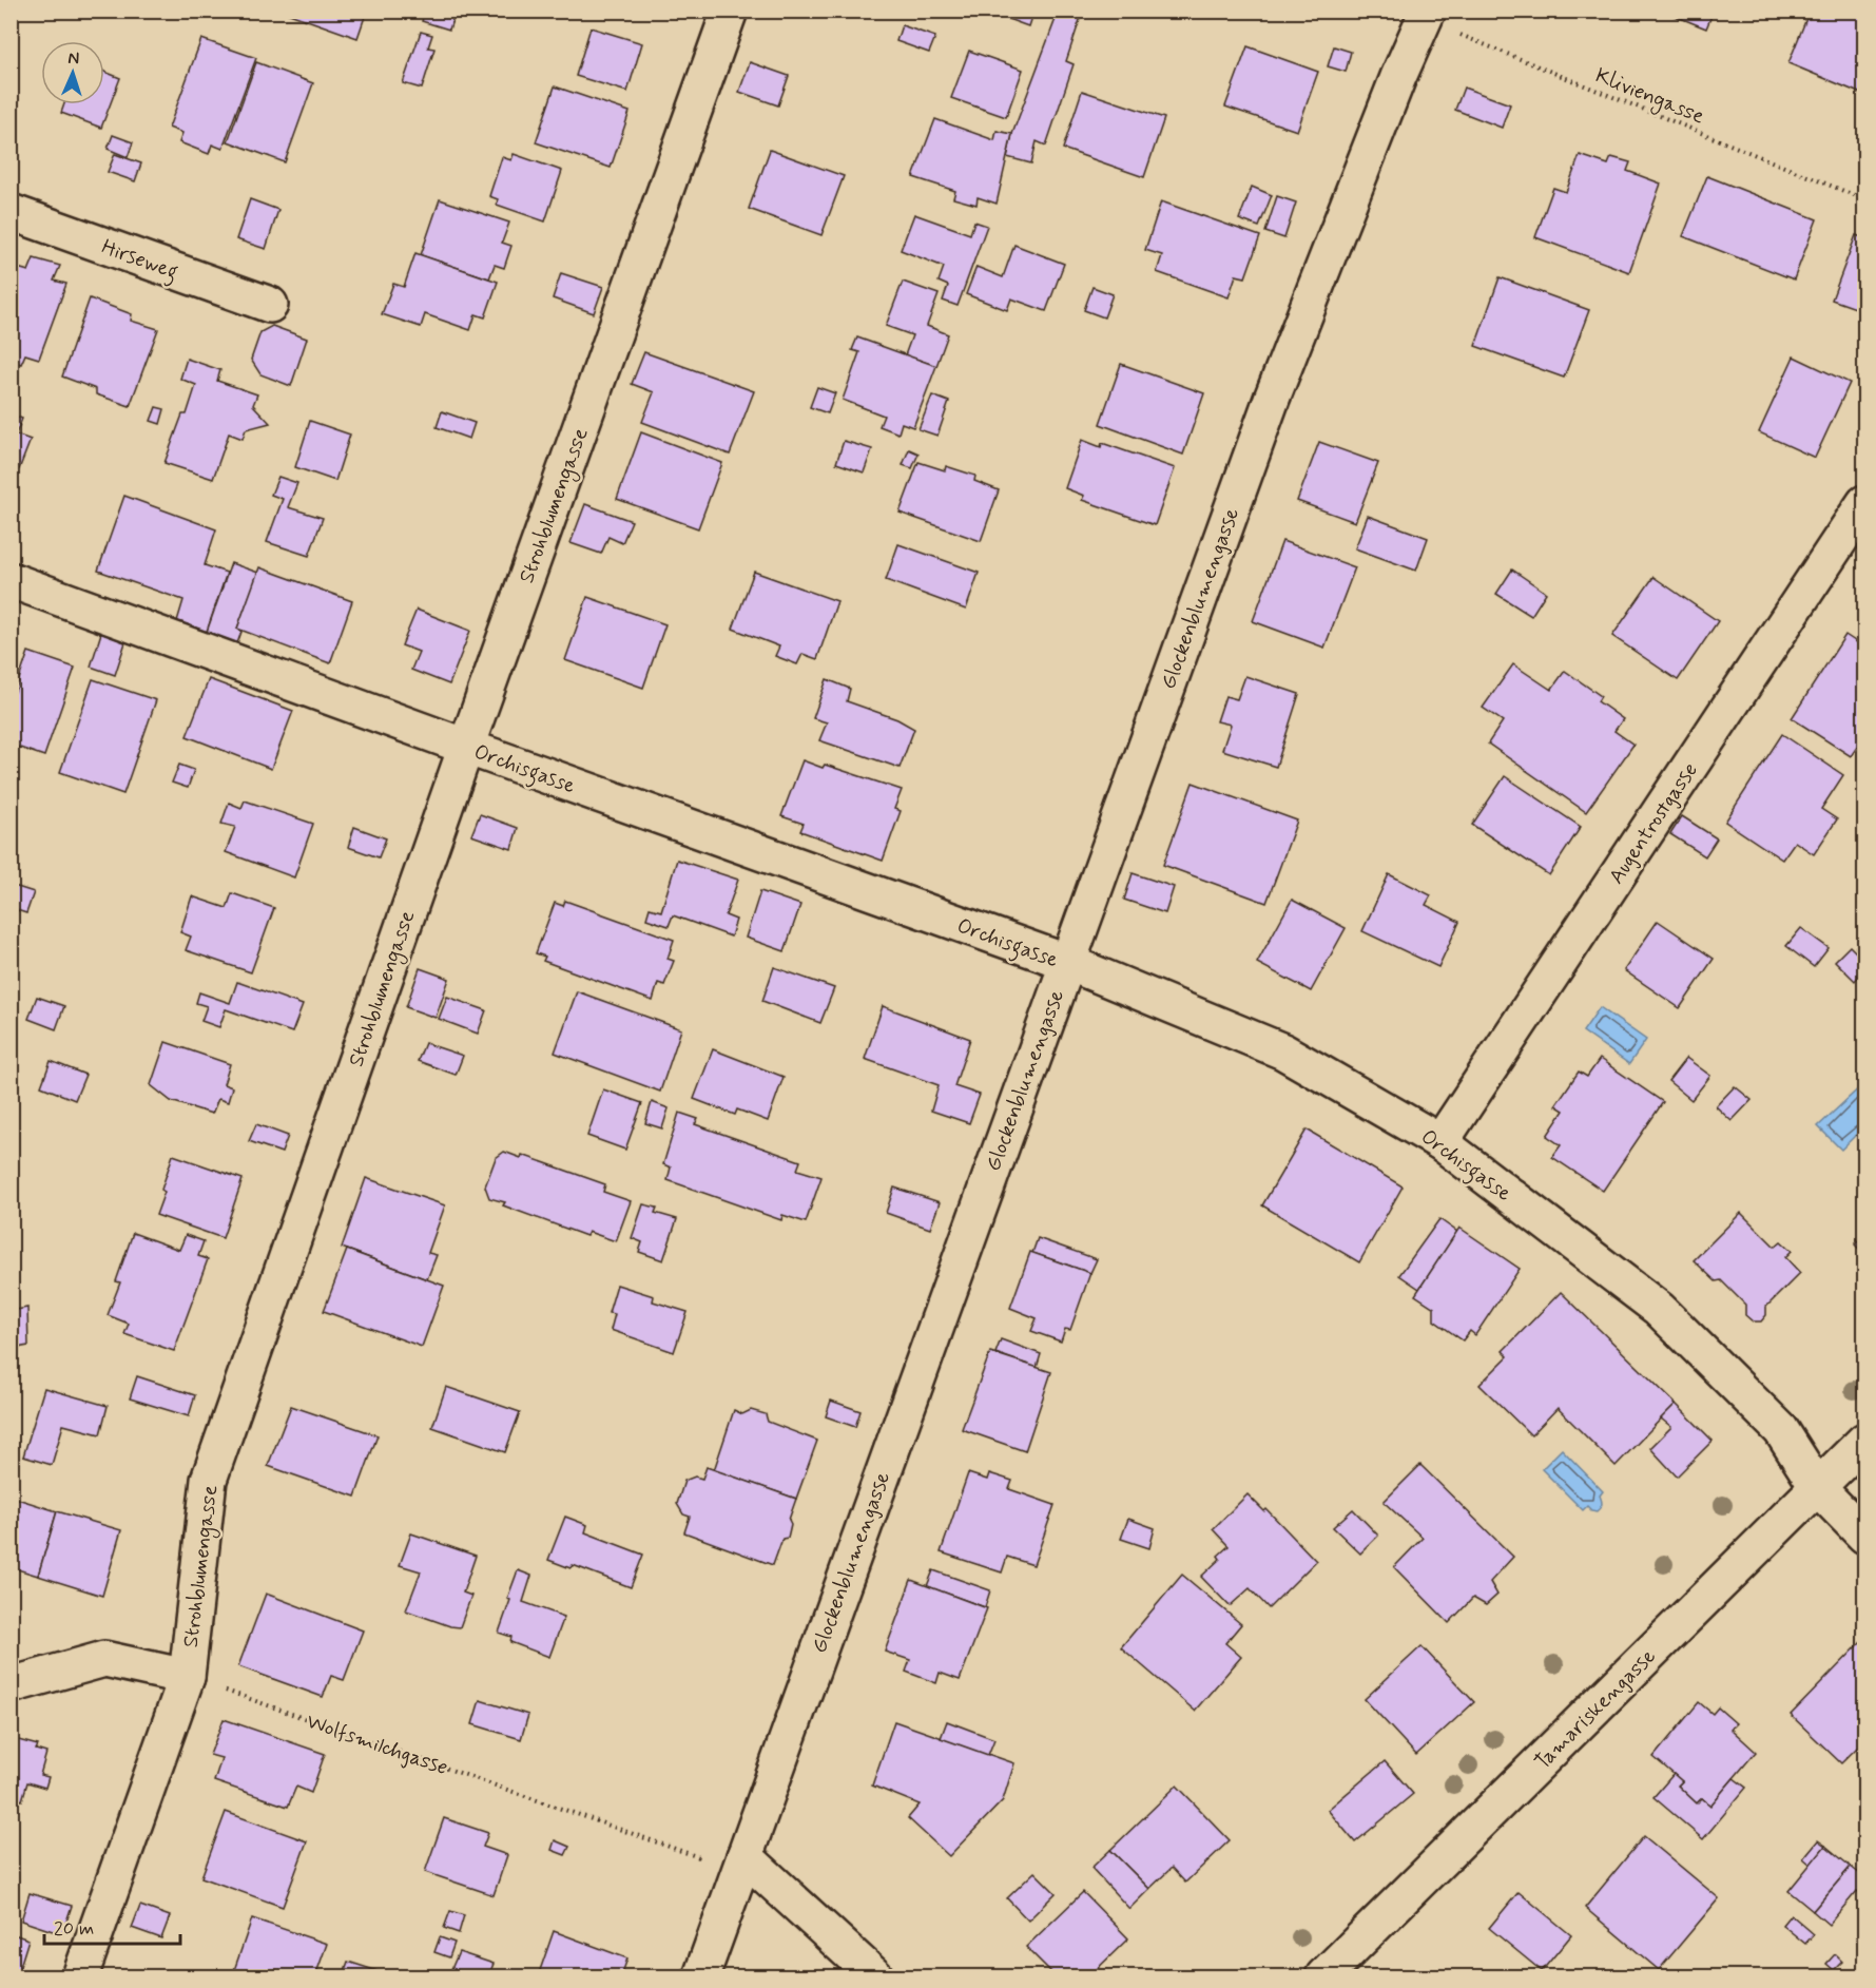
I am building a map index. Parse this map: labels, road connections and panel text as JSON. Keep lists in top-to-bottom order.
{
  "streets": {
    "street": [
      "Hirseweg",
      "Strohblumengasse",
      "Glockenblumengasse",
      "Orchisgasse",
      "Augentrostgasse",
      "Tamariskengasse"
    ],
    "path": ["Kliviengasse", "Wolfsmilchgasse"]
  },
  "crossings": [
    ["Kliviengasse", "Glockenblumengasse"],
    ["Strohblumengasse", "Orchisgasse"],
    ["Strohblumengasse", "Wolfsmilchgasse"],
    ["Glockenblumengasse", "Orchisgasse"],
    ["Glockenblumengasse", "Wolfsmilchgasse"],
    ["Orchisgasse", "Augentrostgasse"],
    ["Orchisgasse", "Tamariskengasse"]
  ],
  "scale_bar": "20 m",
  "north": "top"
}
